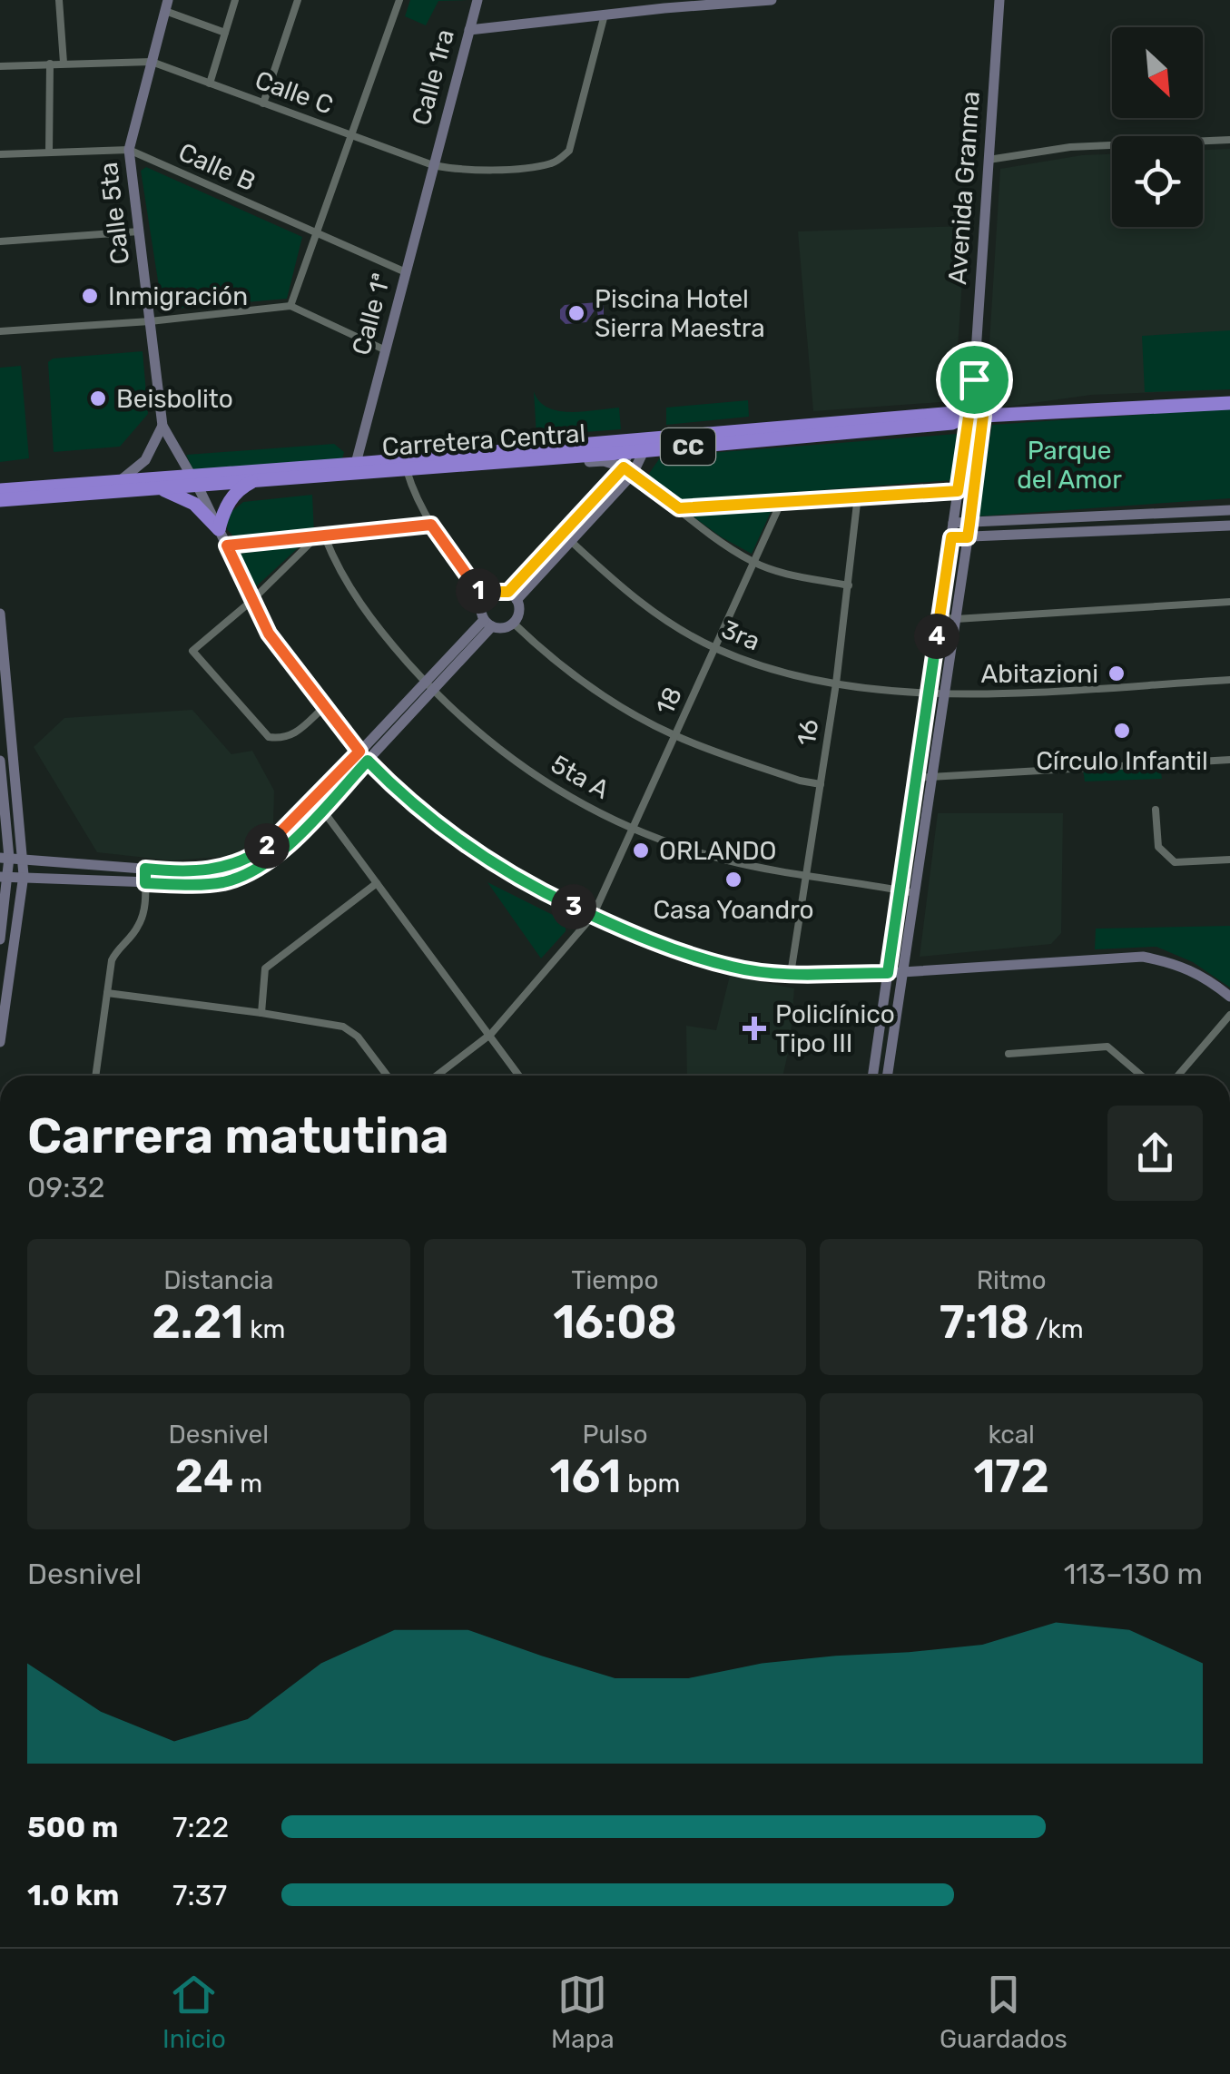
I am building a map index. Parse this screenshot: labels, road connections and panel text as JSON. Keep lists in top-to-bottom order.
{
  "streets": {
    "highway": ["Carretera Central", "CC"],
    "street": [
      "Calle 1ra",
      "Calle C",
      "Calle B",
      "Avenida Granma",
      "Calle 5ta",
      "Calle 1ª",
      "3ra",
      "18",
      "16",
      "5ta A"
    ]
  },
  "crossings": [
    ["Calle 1ra", "Calle C"],
    ["Calle 1ra", "Calle 1ª"],
    ["Calle C", "Calle 5ta"],
    ["Calle C", "Calle 1ª"],
    ["Calle B", "Calle 5ta"],
    ["Calle B", "Calle 1ª"],
    ["Avenida Granma", "Carretera Central"],
    ["Avenida Granma", "3ra"],
    ["Avenida Granma", "5ta A"],
    ["Calle 1ª", "Carretera Central"],
    ["3ra", "18"],
    ["3ra", "16"],
    ["18", "5ta A"],
    ["16", "5ta A"]
  ],
  "parks": ["Parque del Amor"],
  "places": {
    "other": [
      "Inmigración",
      "Piscina Hotel Sierra Maestra",
      "Beisbolito",
      "Abitazioni",
      "Círculo Infantil",
      "ORLANDO",
      "Casa Yoandro"
    ],
    "health": ["Policlínico Tipo III"]
  },
  "north": "bottom right",
  "page": {
    "pins": [
      "1",
      "4",
      "2",
      "3"
    ],
    "heading": ["Carrera matutina", "09:32"],
    "stats": [
      ["Distancia", "2.21 km"],
      ["Tiempo", "16:08"],
      ["Ritmo", "7:18 /km"],
      ["Desnivel", "24 m"],
      ["Pulso", "161 bpm"],
      ["kcal", "172"]
    ],
    "chart": ["Desnivel", "113–130 m"],
    "list": [
      {
        "name": "500 m",
        "note": "7:22"
      },
      {
        "name": "1.0 km",
        "note": "7:37"
      }
    ],
    "tabs": ["Inicio", "Mapa", "Guardados"]
  }
}
